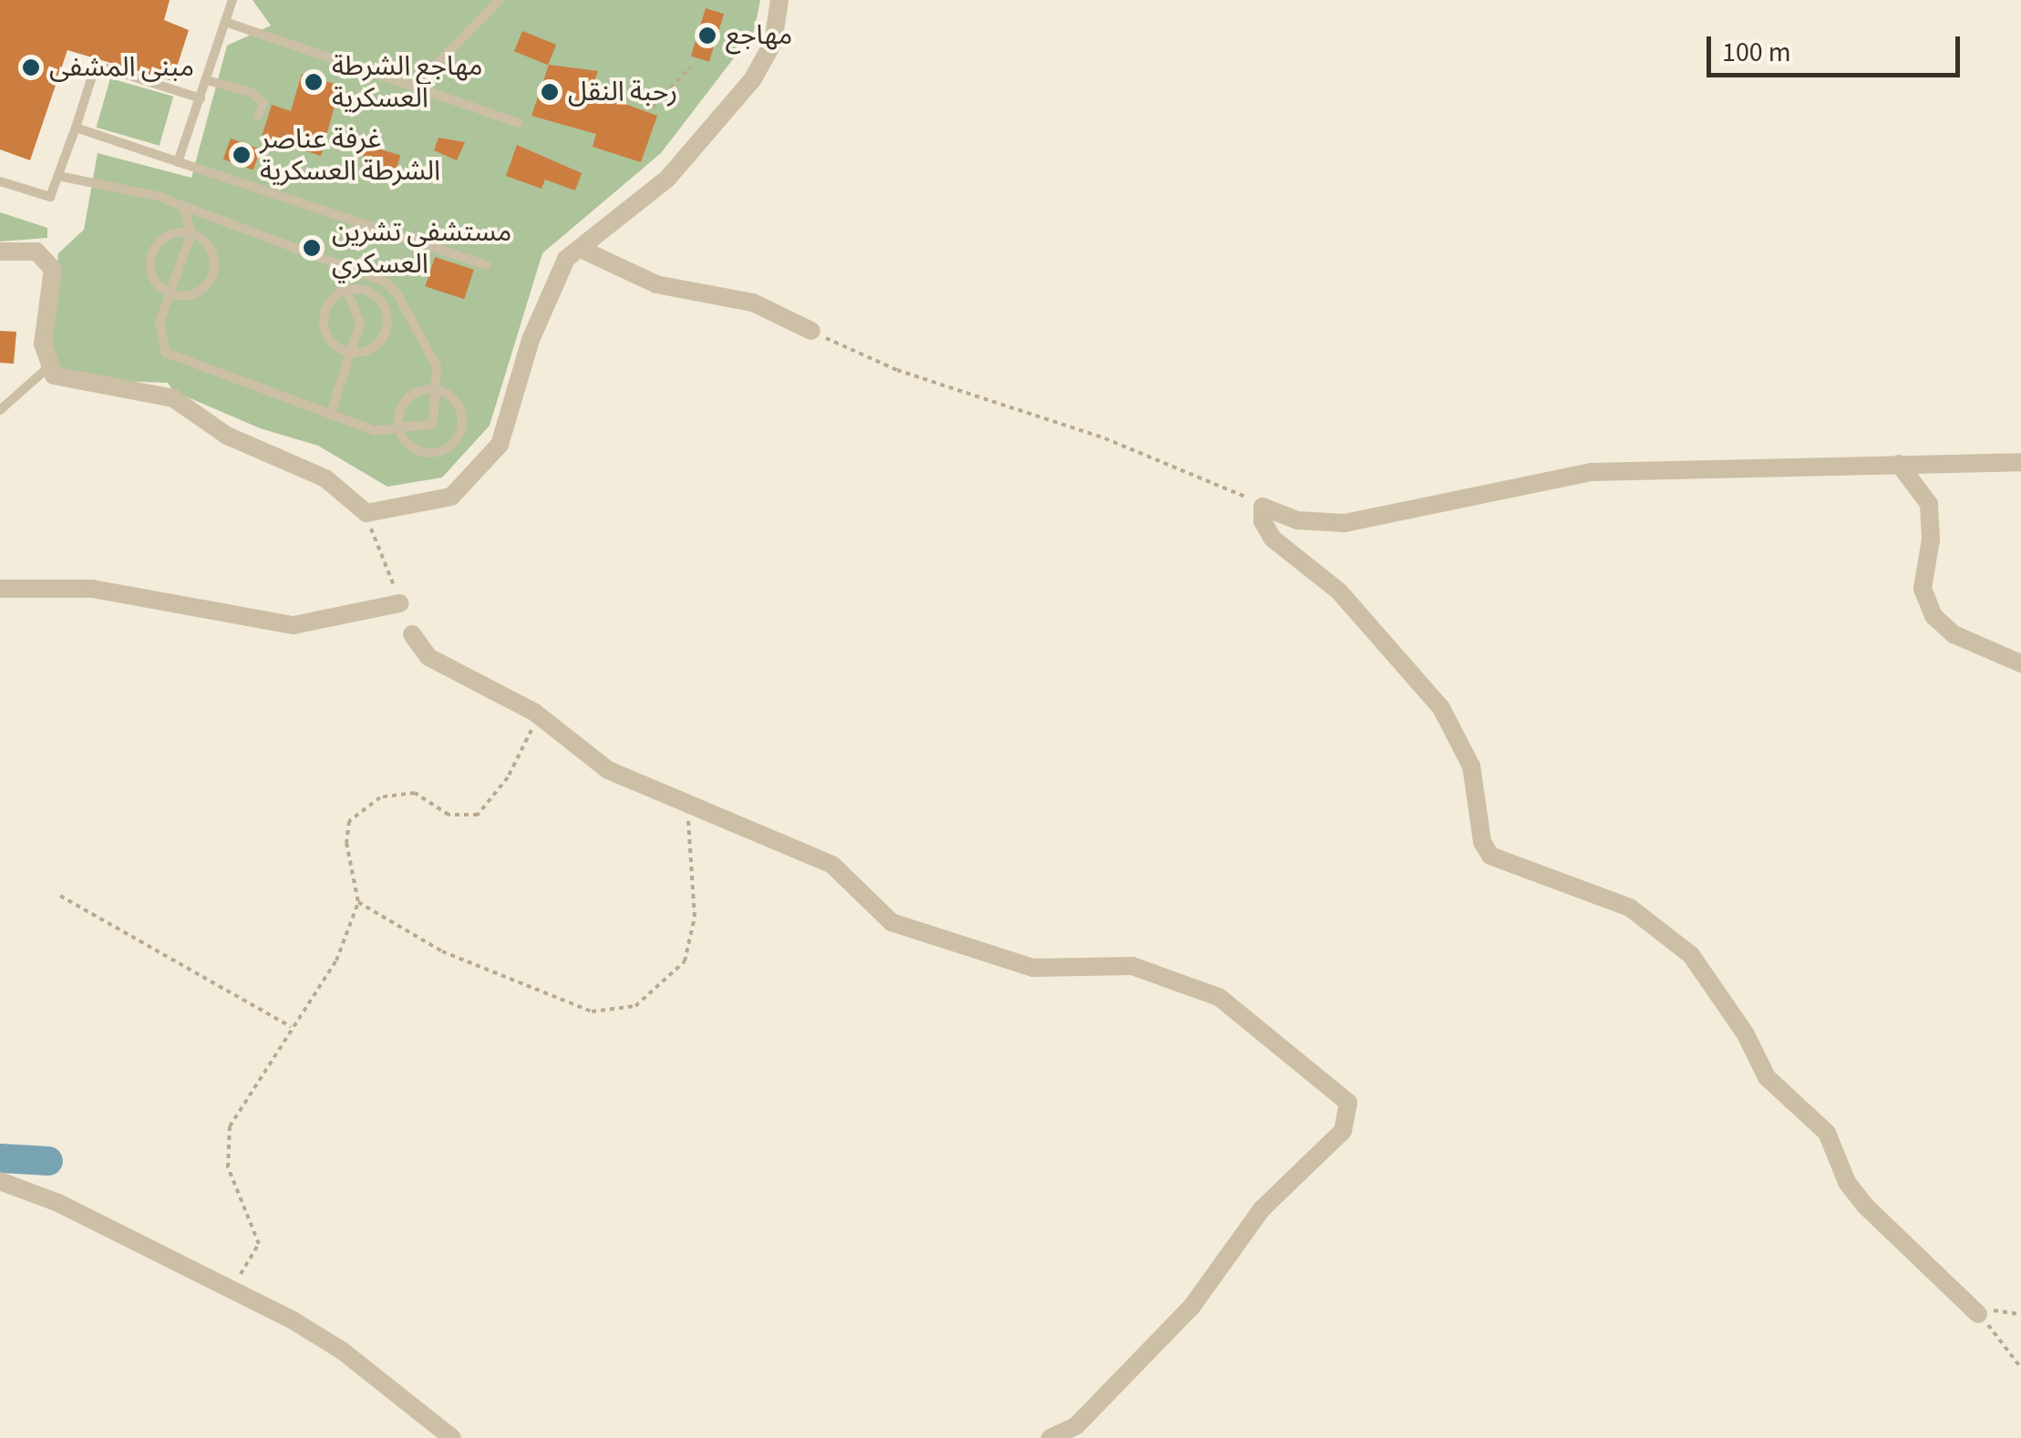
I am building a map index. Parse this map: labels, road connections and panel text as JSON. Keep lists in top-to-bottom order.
{
  "places": [
    "مهاجع",
    "مبنى المشفى",
    "مهاجع الشرطة العسكرية",
    "رحبة النقل",
    "غرفة عناصر الشرطة العسكرية",
    "مستشفى تشرين العسكري"
  ],
  "scale_bar": "100 m"
}
